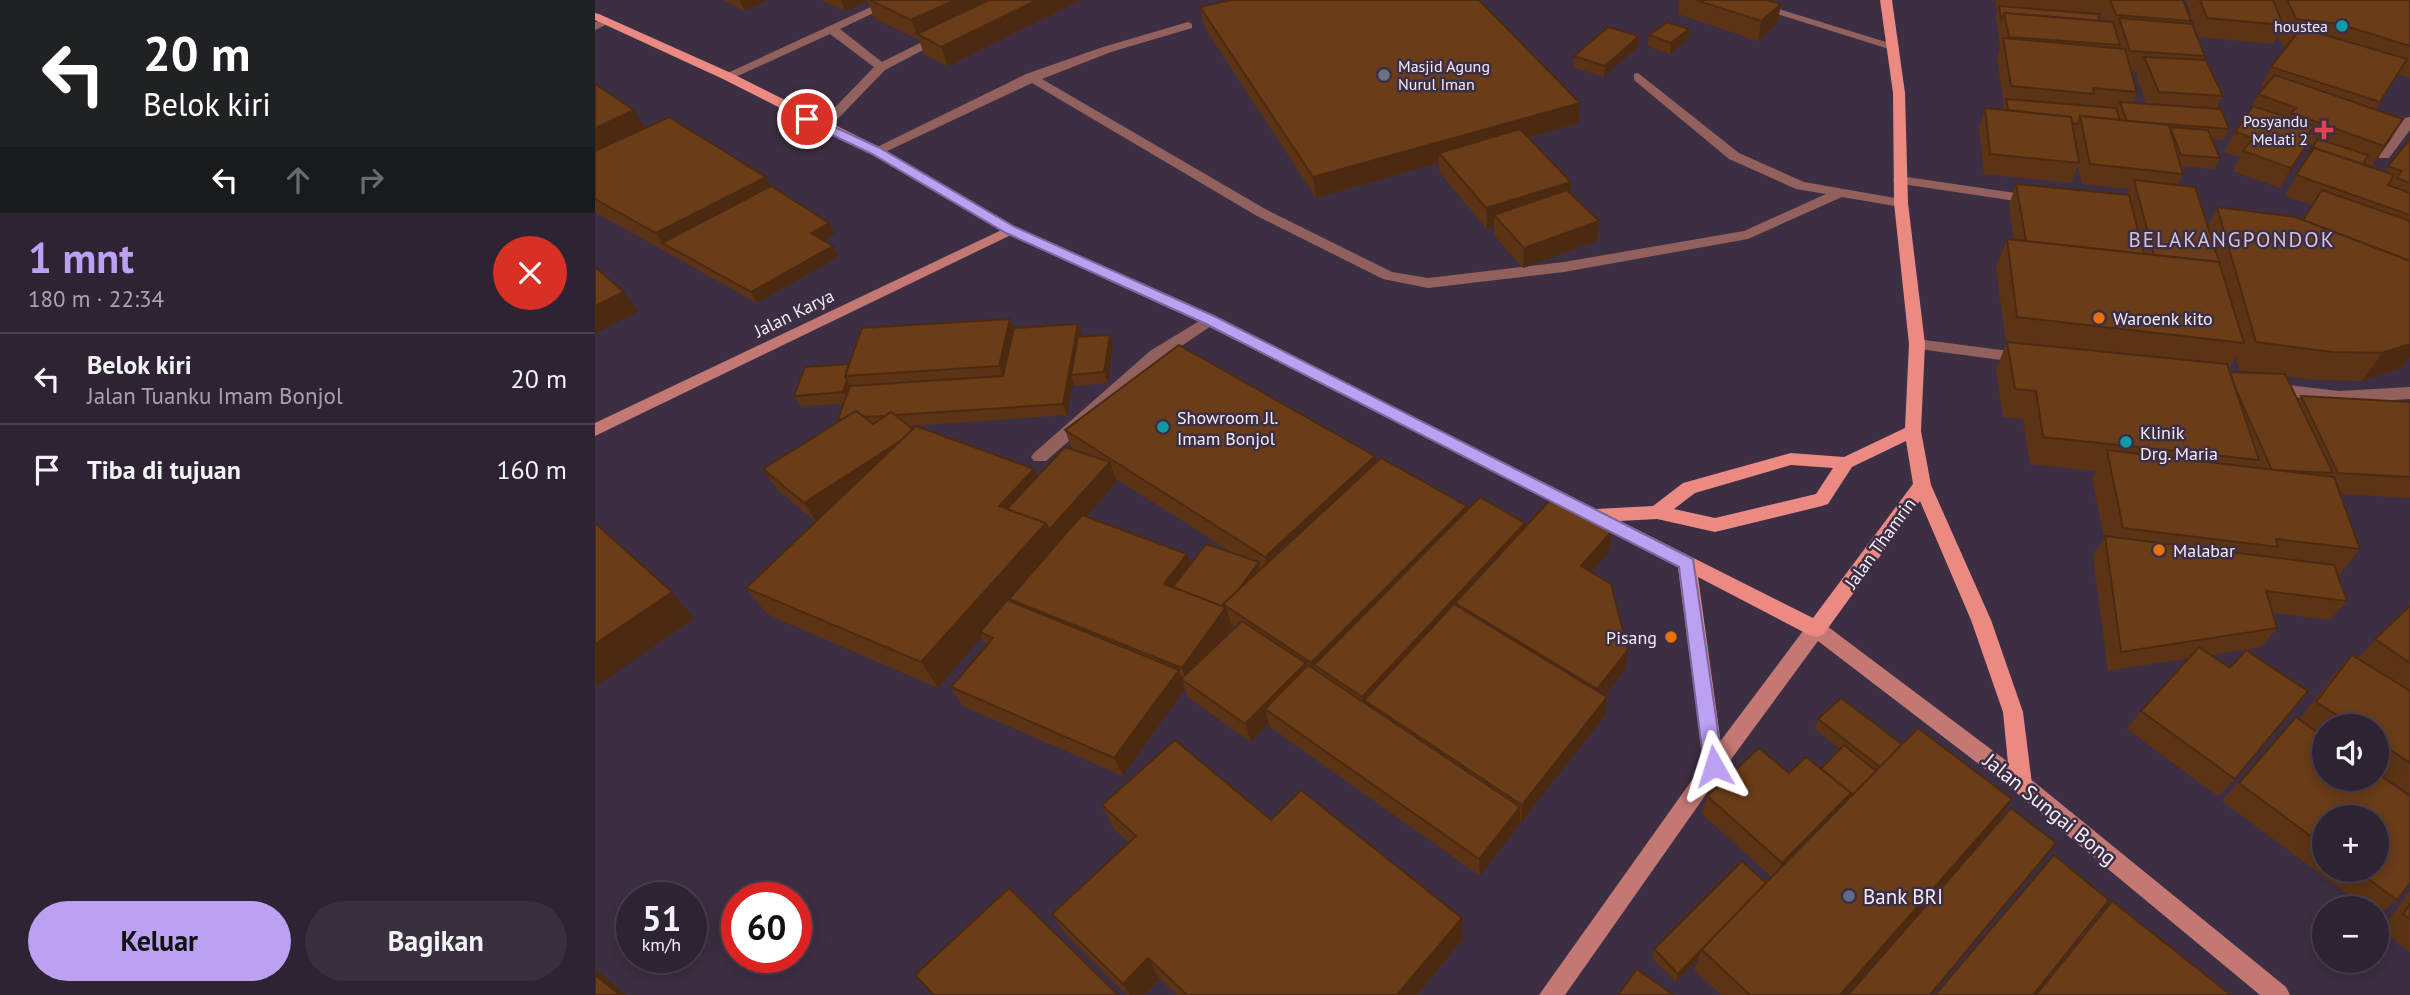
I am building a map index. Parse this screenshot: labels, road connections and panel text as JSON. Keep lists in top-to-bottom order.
{
  "streets": {
    "main road": ["Jalan Thamrin"],
    "street": ["Jalan Karya", "Jalan Sungai Bong"]
  },
  "crossings": [
    ["Jalan Thamrin", "Jalan Sungai Bong"]
  ],
  "districts": ["BELAKANGPONDOK"],
  "places": {
    "other": [
      "houstea",
      "Masjid Agung Nurul Iman",
      "Waroenk kito",
      "Showroom Jl. Imam Bonjol",
      "Klinik Drg. Maria",
      "Malabar",
      "Pisang",
      "Bank BRI"
    ],
    "health": ["Posyandu Melati 2"]
  },
  "page": {
    "turn": ["20 m", "Belok kiri"],
    "heading": ["1 mnt", "180 m · 22:34"],
    "list": [
      {
        "name": "Belok kiri",
        "note": "Jalan Tuanku Imam Bonjol",
        "value": "20 m"
      },
      {
        "name": "Tiba di tujuan",
        "value": "160 m"
      }
    ],
    "map_buttons": ["+", "−"],
    "speed": "51 km/h",
    "limit": "60",
    "buttons": ["Keluar", "Bagikan"]
  }
}
